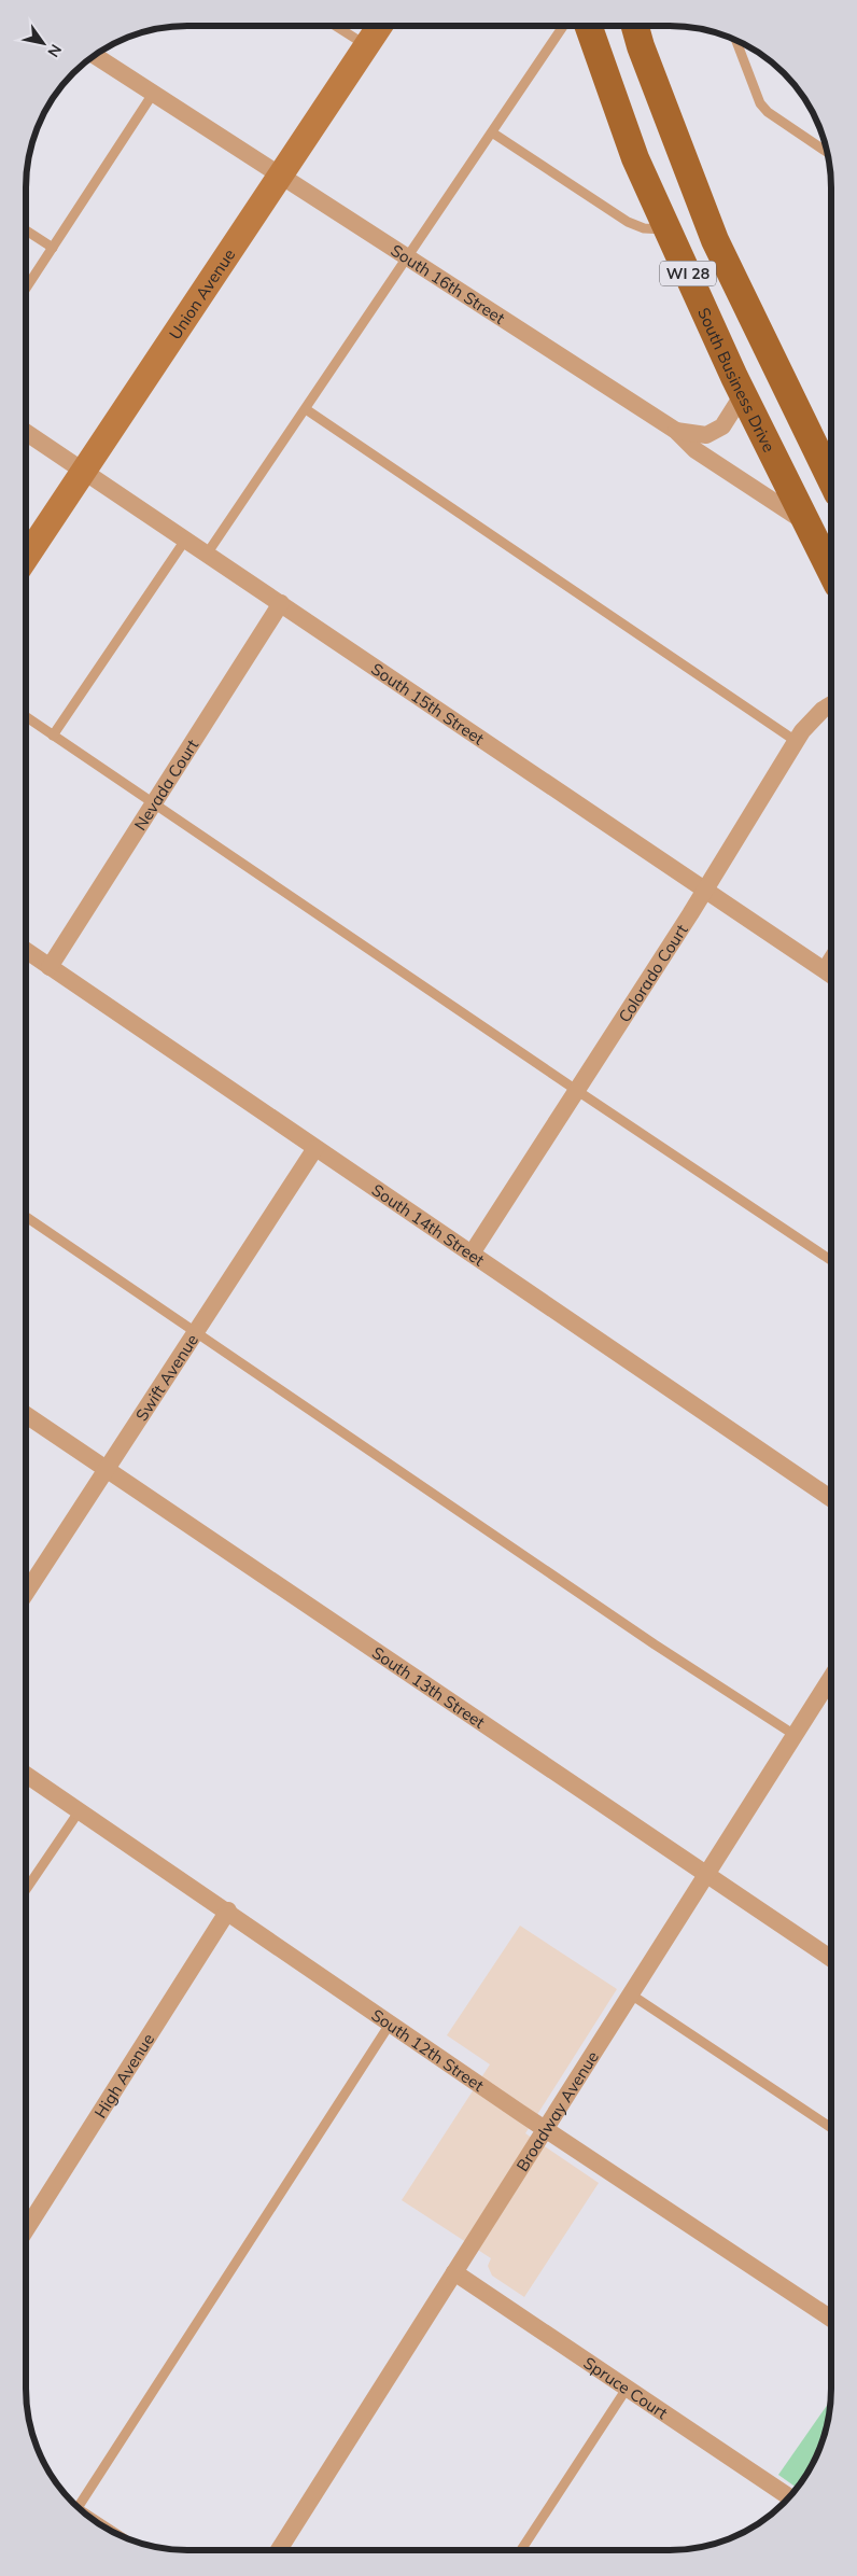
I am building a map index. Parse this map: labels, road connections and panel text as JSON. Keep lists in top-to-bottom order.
{
  "streets": {
    "main road": ["WI 28", "South Business Drive"],
    "street": [
      "South 16th Street",
      "Union Avenue",
      "South 15th Street",
      "Nevada Court",
      "Colorado Court",
      "South 14th Street",
      "Swift Avenue",
      "South 13th Street",
      "South 12th Street",
      "High Avenue",
      "Broadway Avenue",
      "Spruce Court"
    ]
  },
  "crossings": [
    ["South 16th Street", "Union Avenue"],
    ["South 16th Street", "South Business Drive"],
    ["Union Avenue", "South 15th Street"],
    ["South 15th Street", "Nevada Court"],
    ["South 15th Street", "Colorado Court"],
    ["Nevada Court", "South 14th Street"],
    ["Colorado Court", "South 14th Street"],
    ["South 14th Street", "Swift Avenue"],
    ["Swift Avenue", "South 13th Street"],
    ["South 13th Street", "Broadway Avenue"],
    ["South 12th Street", "High Avenue"],
    ["South 12th Street", "Broadway Avenue"],
    ["Broadway Avenue", "Spruce Court"]
  ],
  "north": "bottom right"
}
